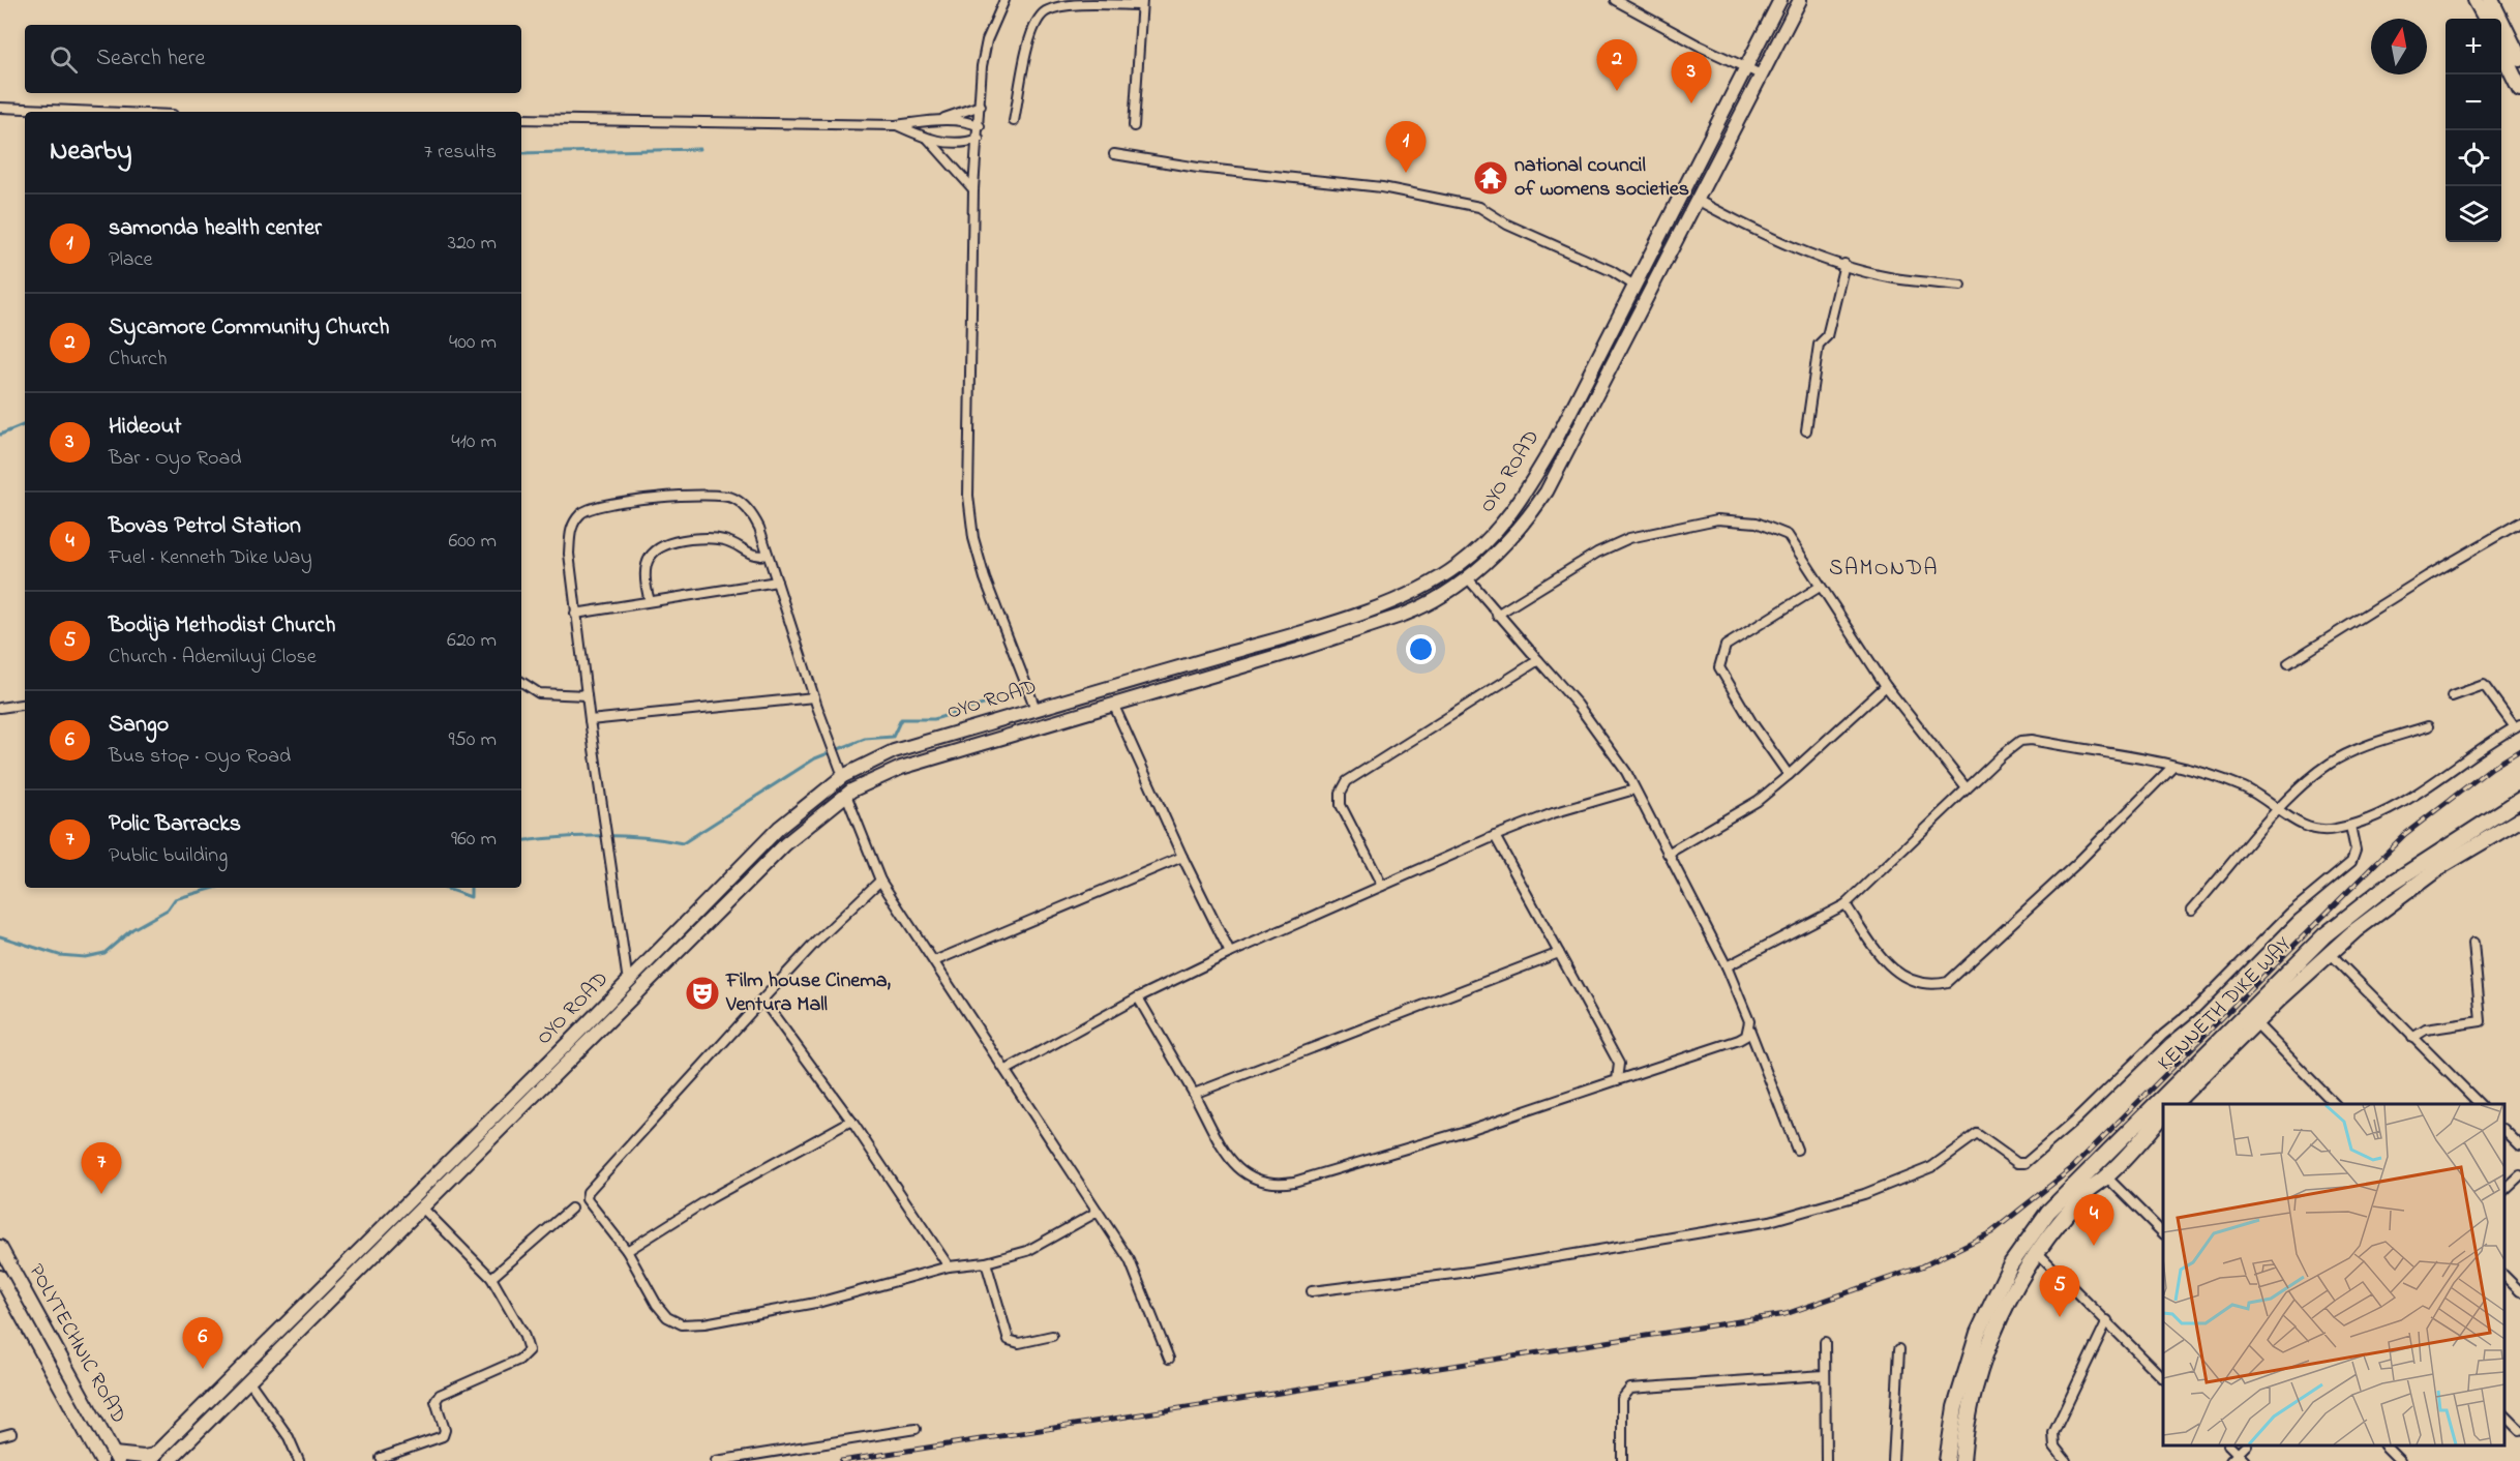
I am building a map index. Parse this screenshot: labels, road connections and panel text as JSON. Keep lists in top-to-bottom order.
{
  "streets": {
    "highway": ["KENNETH DIKE WAY"],
    "main road": ["OYO ROAD", "POLYTECHNIC ROAD"]
  },
  "districts": ["SAMONDA"],
  "places": {
    "temple": ["national council of womens societies"],
    "theatre": ["Film house Cinema, Ventura Mall"]
  },
  "north": "top",
  "page": {
    "map_buttons": ["+", "−"],
    "search": "Search here",
    "pins": [
      "2",
      "3",
      "1",
      "7",
      "4",
      "5",
      "6"
    ],
    "heading": ["Nearby", "7 results"],
    "list": [
      {
        "mark": "1",
        "name": "samonda health center",
        "note": "Place",
        "value": "320 m"
      },
      {
        "mark": "2",
        "name": "Sycamore Community Church",
        "note": "Church",
        "value": "400 m"
      },
      {
        "mark": "3",
        "name": "Hideout",
        "note": "Bar · Oyo Road",
        "value": "410 m"
      },
      {
        "mark": "4",
        "name": "Bovas Petrol Station",
        "note": "Fuel · Kenneth Dike Way",
        "value": "600 m"
      },
      {
        "mark": "5",
        "name": "Bodija Methodist Church",
        "note": "Church · Ademiluyi Close",
        "value": "620 m"
      },
      {
        "mark": "6",
        "name": "Sango",
        "note": "Bus stop · Oyo Road",
        "value": "950 m"
      },
      {
        "mark": "7",
        "name": "Polic Barracks",
        "note": "Public building",
        "value": "960 m"
      }
    ]
  }
}
